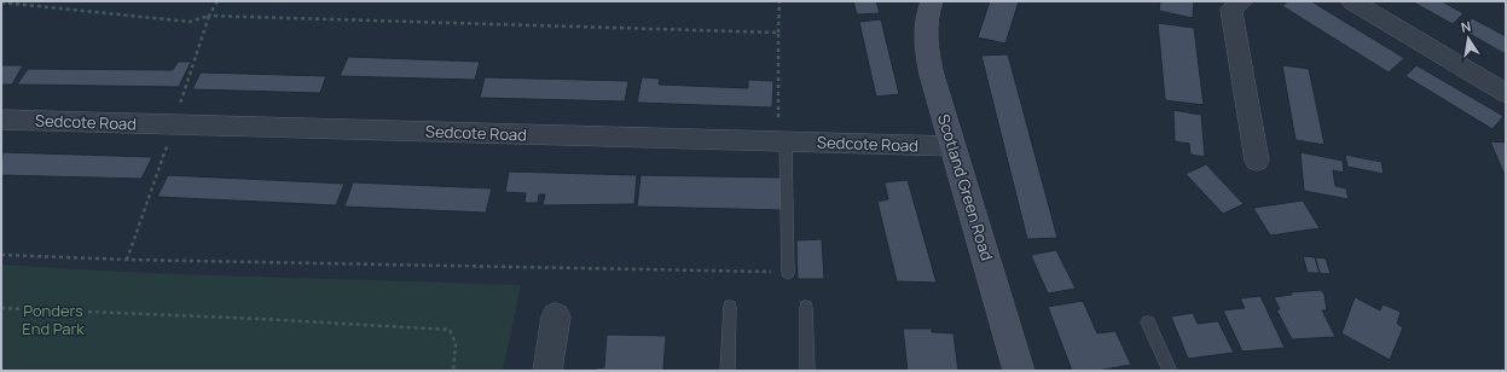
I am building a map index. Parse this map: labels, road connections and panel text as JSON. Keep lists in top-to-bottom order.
{
  "streets": {
    "street": ["Sedcote Road", "Scotland Green Road"]
  },
  "crossings": [
    ["Sedcote Road", "Scotland Green Road"]
  ],
  "parks": ["Ponders End Park"],
  "north": "top"
}
